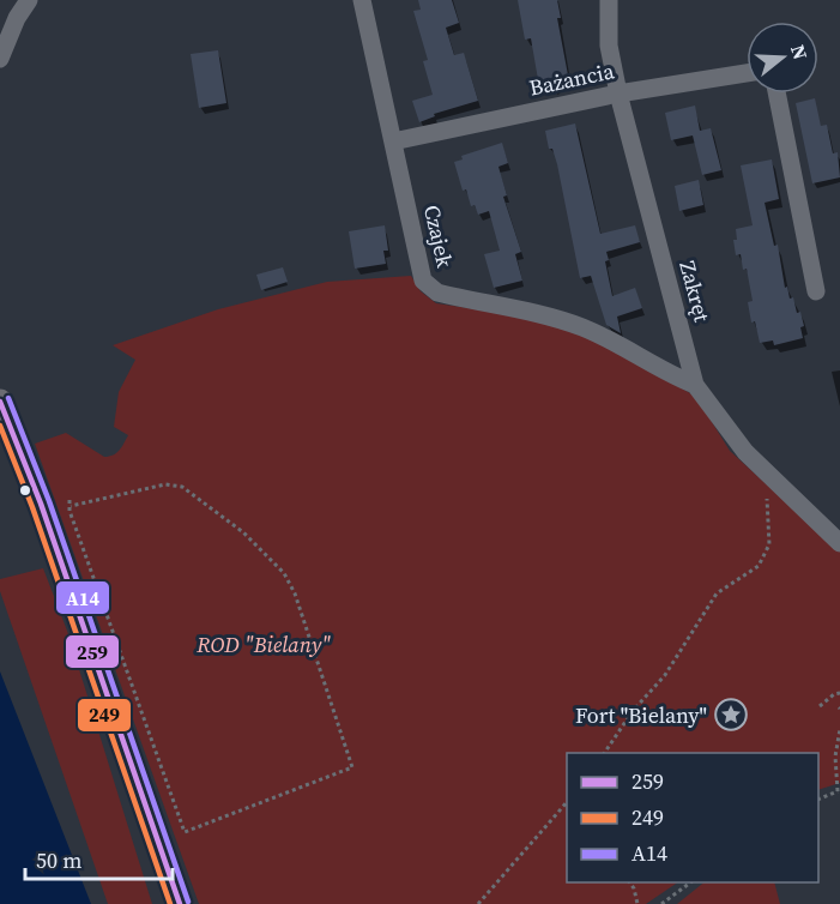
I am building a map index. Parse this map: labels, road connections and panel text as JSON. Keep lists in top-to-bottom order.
{
  "streets": {
    "street": ["Bażancia", "Czajek", "Zakręt"]
  },
  "crossings": [
    ["Bażancia", "Czajek"],
    ["Bażancia", "Zakręt"],
    ["Czajek", "Zakręt"]
  ],
  "parks": ["ROD \"Bielany\""],
  "places": {
    "place": ["Fort \"Bielany\""]
  },
  "lines": ["transit line A14", "transit line 259", "transit line 249"],
  "legend": ["259", "249", "A14"],
  "scale_bar": "50 m",
  "north": "right"
}
